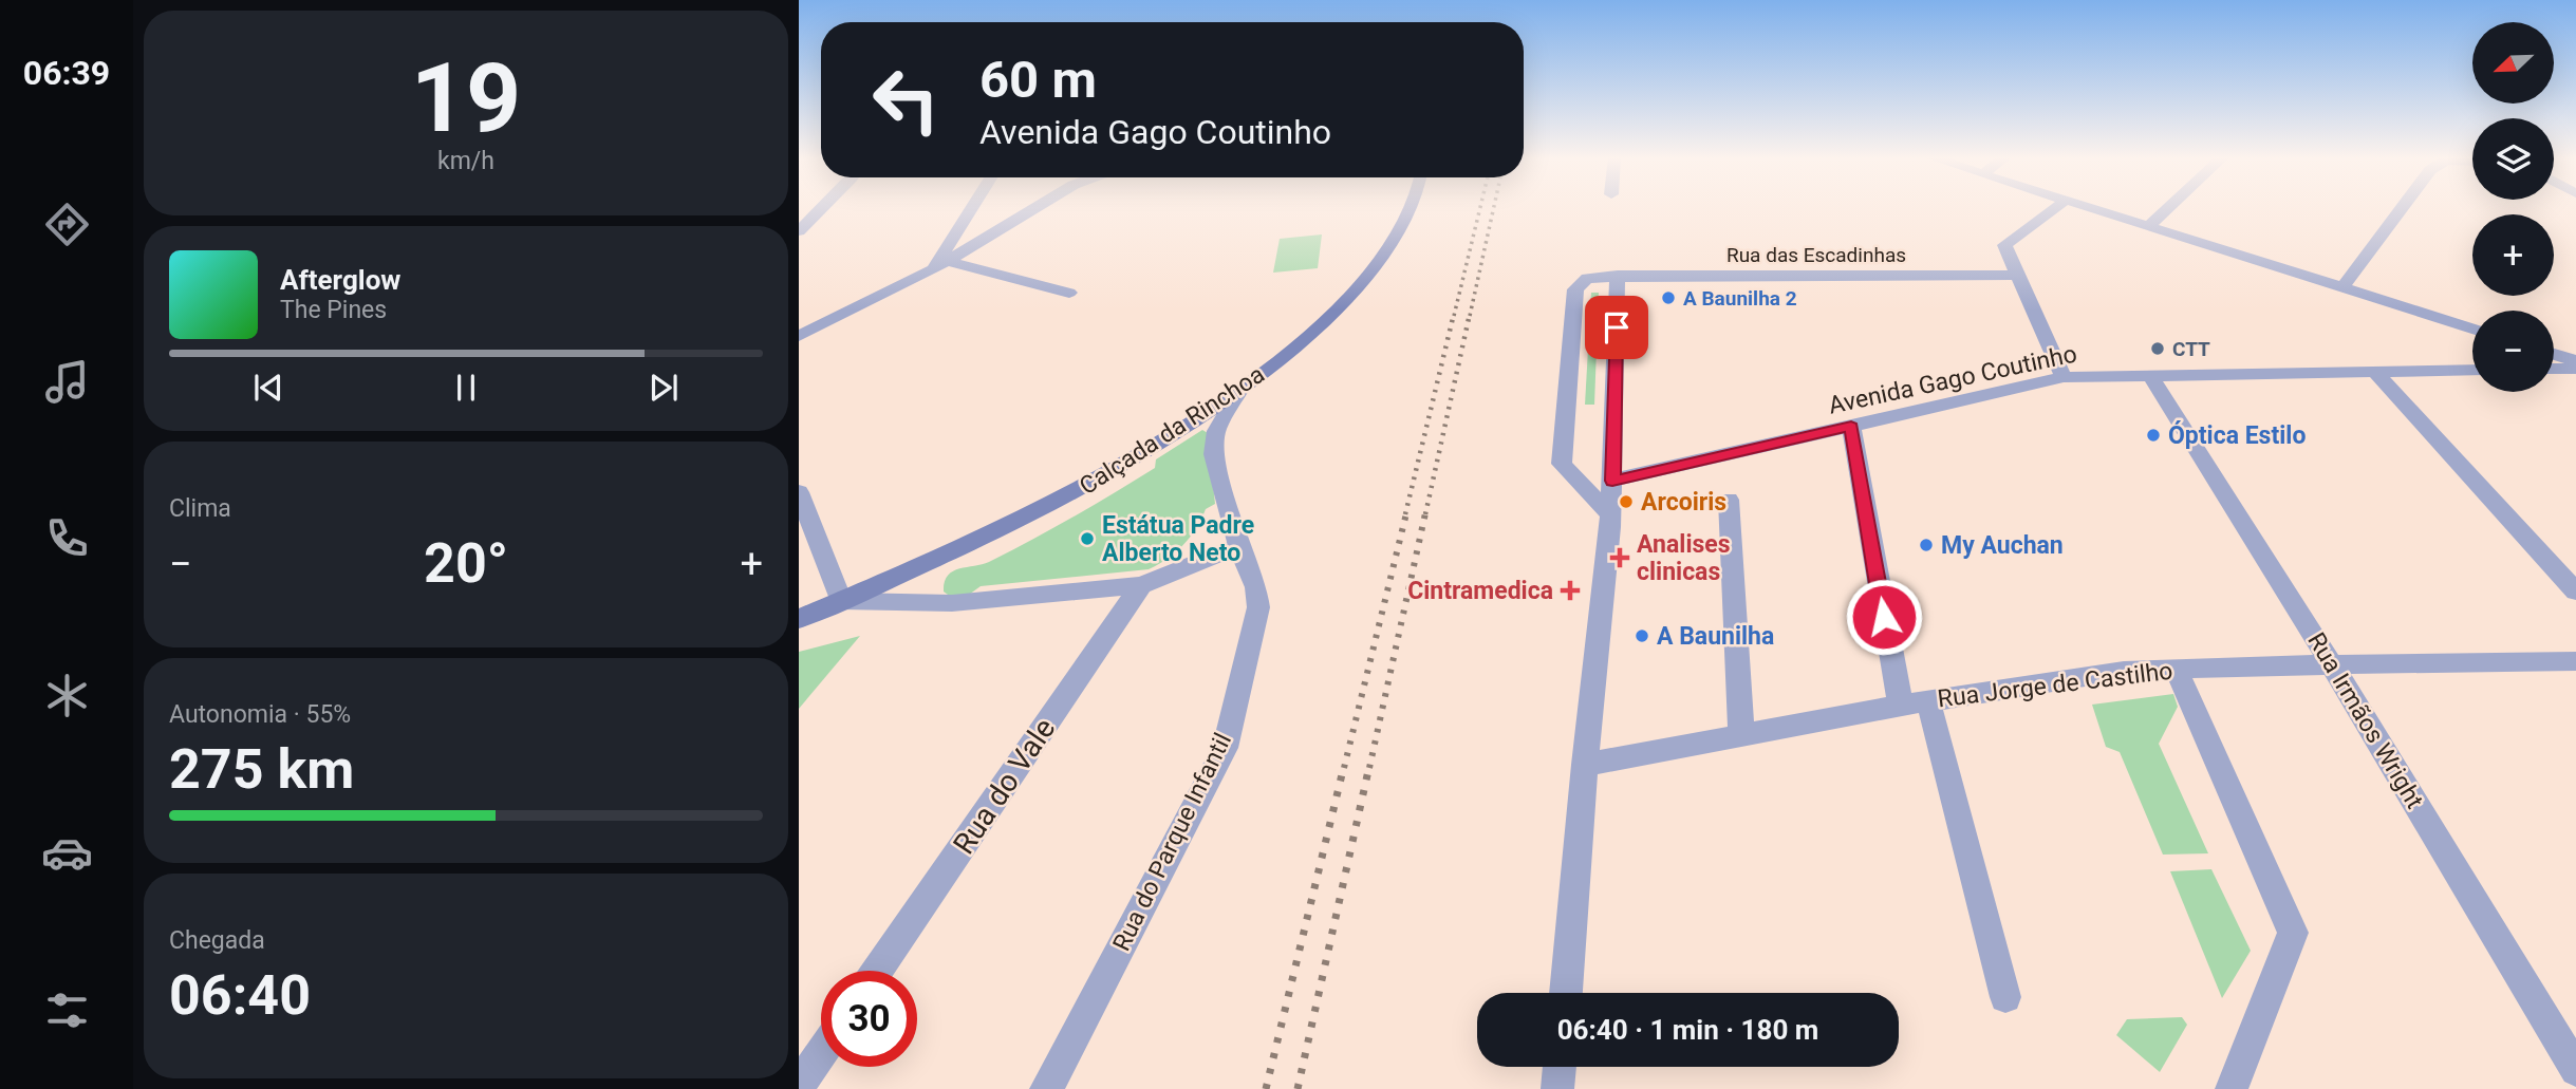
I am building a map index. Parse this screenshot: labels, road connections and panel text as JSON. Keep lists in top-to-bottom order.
{
  "streets": {
    "street": [
      "Rua das Escadinhas",
      "Avenida Gago Coutinho",
      "Calçada da Rinchoa",
      "Rua Jorge de Castilho",
      "Rua Irmãos Wright",
      "Rua do Vale",
      "Rua do Parque Infantil"
    ]
  },
  "crossings": [
    ["Avenida Gago Coutinho", "Rua Irmãos Wright"],
    ["Calçada da Rinchoa", "Rua do Parque Infantil"],
    ["Rua Jorge de Castilho", "Rua Irmãos Wright"]
  ],
  "places": {
    "other": [
      "A Baunilha 2",
      "CTT",
      "Óptica Estilo",
      "Arcoiris",
      "Estátua Padre Alberto Neto",
      "My Auchan",
      "A Baunilha"
    ],
    "health": ["Analises clinicas", "Cintramedica"]
  },
  "north": "bottom left",
  "page": {
    "tabs": "06:39",
    "tile": [
      ["19", "km/h"],
      "Clima",
      ["Autonomia · 55%", "275 km"],
      ["Chegada", "06:40"]
    ],
    "map_buttons": ["+", "−"],
    "turn": ["60 m", "Avenida Gago Coutinho"],
    "song": ["Afterglow", "The Pines"],
    "heat": ["−", "20°", "+"],
    "limit": "30",
    "trip": "06:40 · 1 min · 180 m"
  }
}
